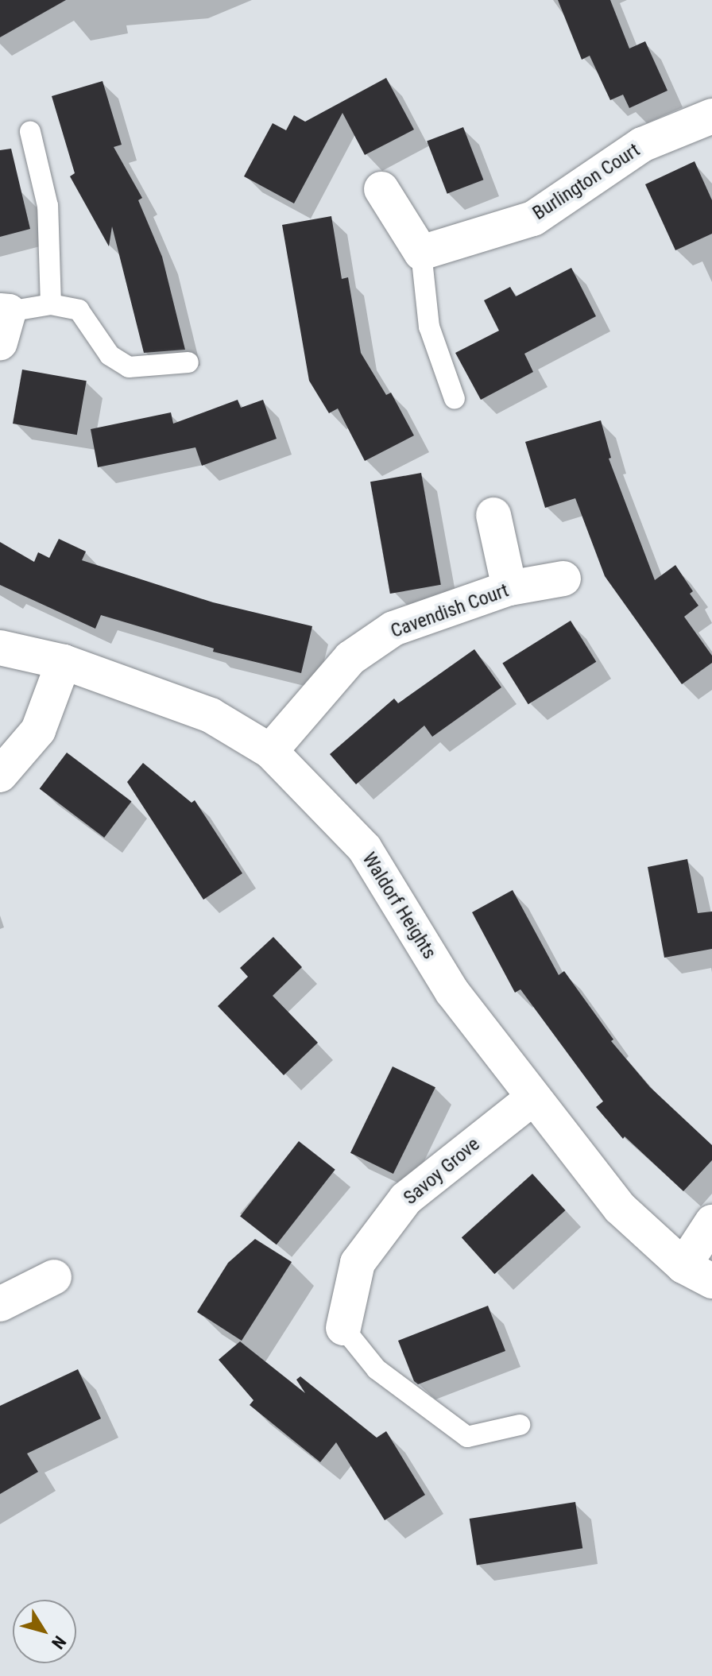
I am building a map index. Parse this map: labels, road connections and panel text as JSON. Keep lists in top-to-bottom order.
{
  "streets": {
    "street": [
      "Burlington Court",
      "Cavendish Court",
      "Waldorf Heights",
      "Savoy Grove"
    ]
  },
  "crossings": [
    ["Cavendish Court", "Waldorf Heights"],
    ["Waldorf Heights", "Savoy Grove"]
  ],
  "north": "bottom right"
}
